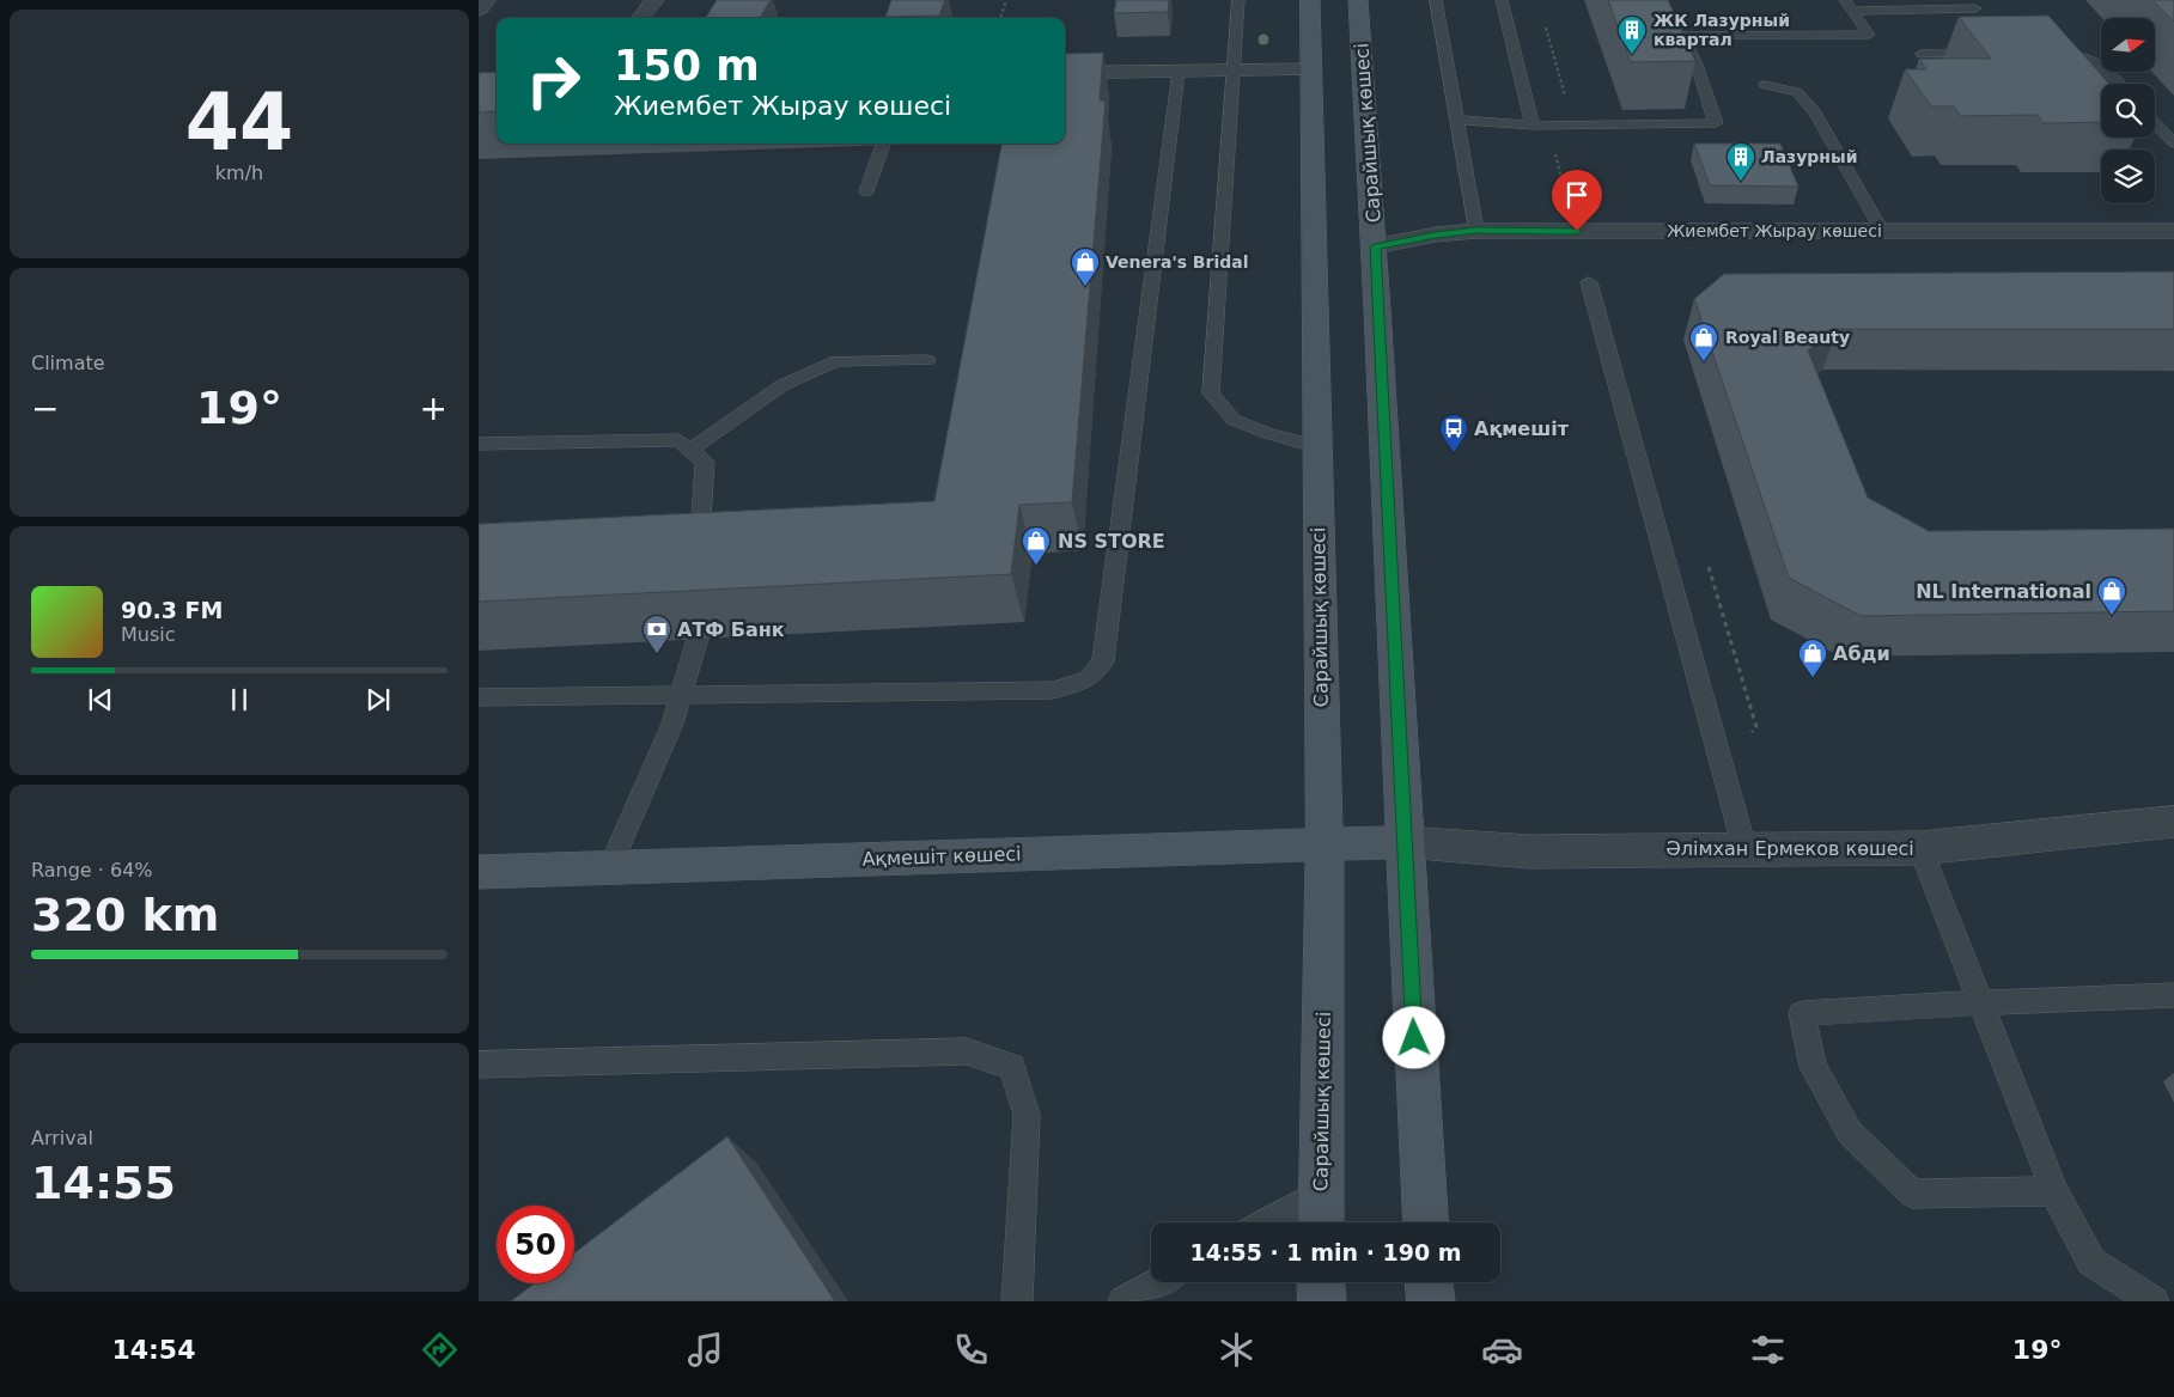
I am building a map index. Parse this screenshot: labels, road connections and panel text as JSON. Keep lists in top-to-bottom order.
{
  "streets": {
    "main road": ["Сарайшық көшесі", "Ақмешіт көшесі"],
    "street": ["Жиембет Жырау көшесі", "Әлімхан Ермеков көшесі"]
  },
  "crossings": [
    ["Сарайшық көшесі", "Жиембет Жырау көшесі"],
    ["Сарайшық көшесі", "Әлімхан Ермеков көшесі"],
    ["Сарайшық көшесі", "Ақмешіт көшесі"],
    ["Әлімхан Ермеков көшесі", "Ақмешіт көшесі"]
  ],
  "places": {
    "building": ["ЖК Лазурный квартал", "Лазурный"],
    "shop": [
      "Venera's Bridal",
      "Royal Beauty",
      "NS STORE",
      "NL International",
      "Абди"
    ],
    "bus stop": ["Ақмешіт"],
    "bank": ["АТФ Банк"]
  },
  "north": "right",
  "page": {
    "tile": [
      ["44", "km/h"],
      "Climate",
      ["Range · 64%", "320 km"],
      ["Arrival", "14:55"]
    ],
    "turn": ["150 m", "Жиембет Жырау көшесі"],
    "heat": ["−", "19°", "+"],
    "song": ["90.3 FM", "Music"],
    "limit": "50",
    "trip": "14:55 · 1 min · 190 m",
    "tabs": ["14:54", "19°"]
  }
}
